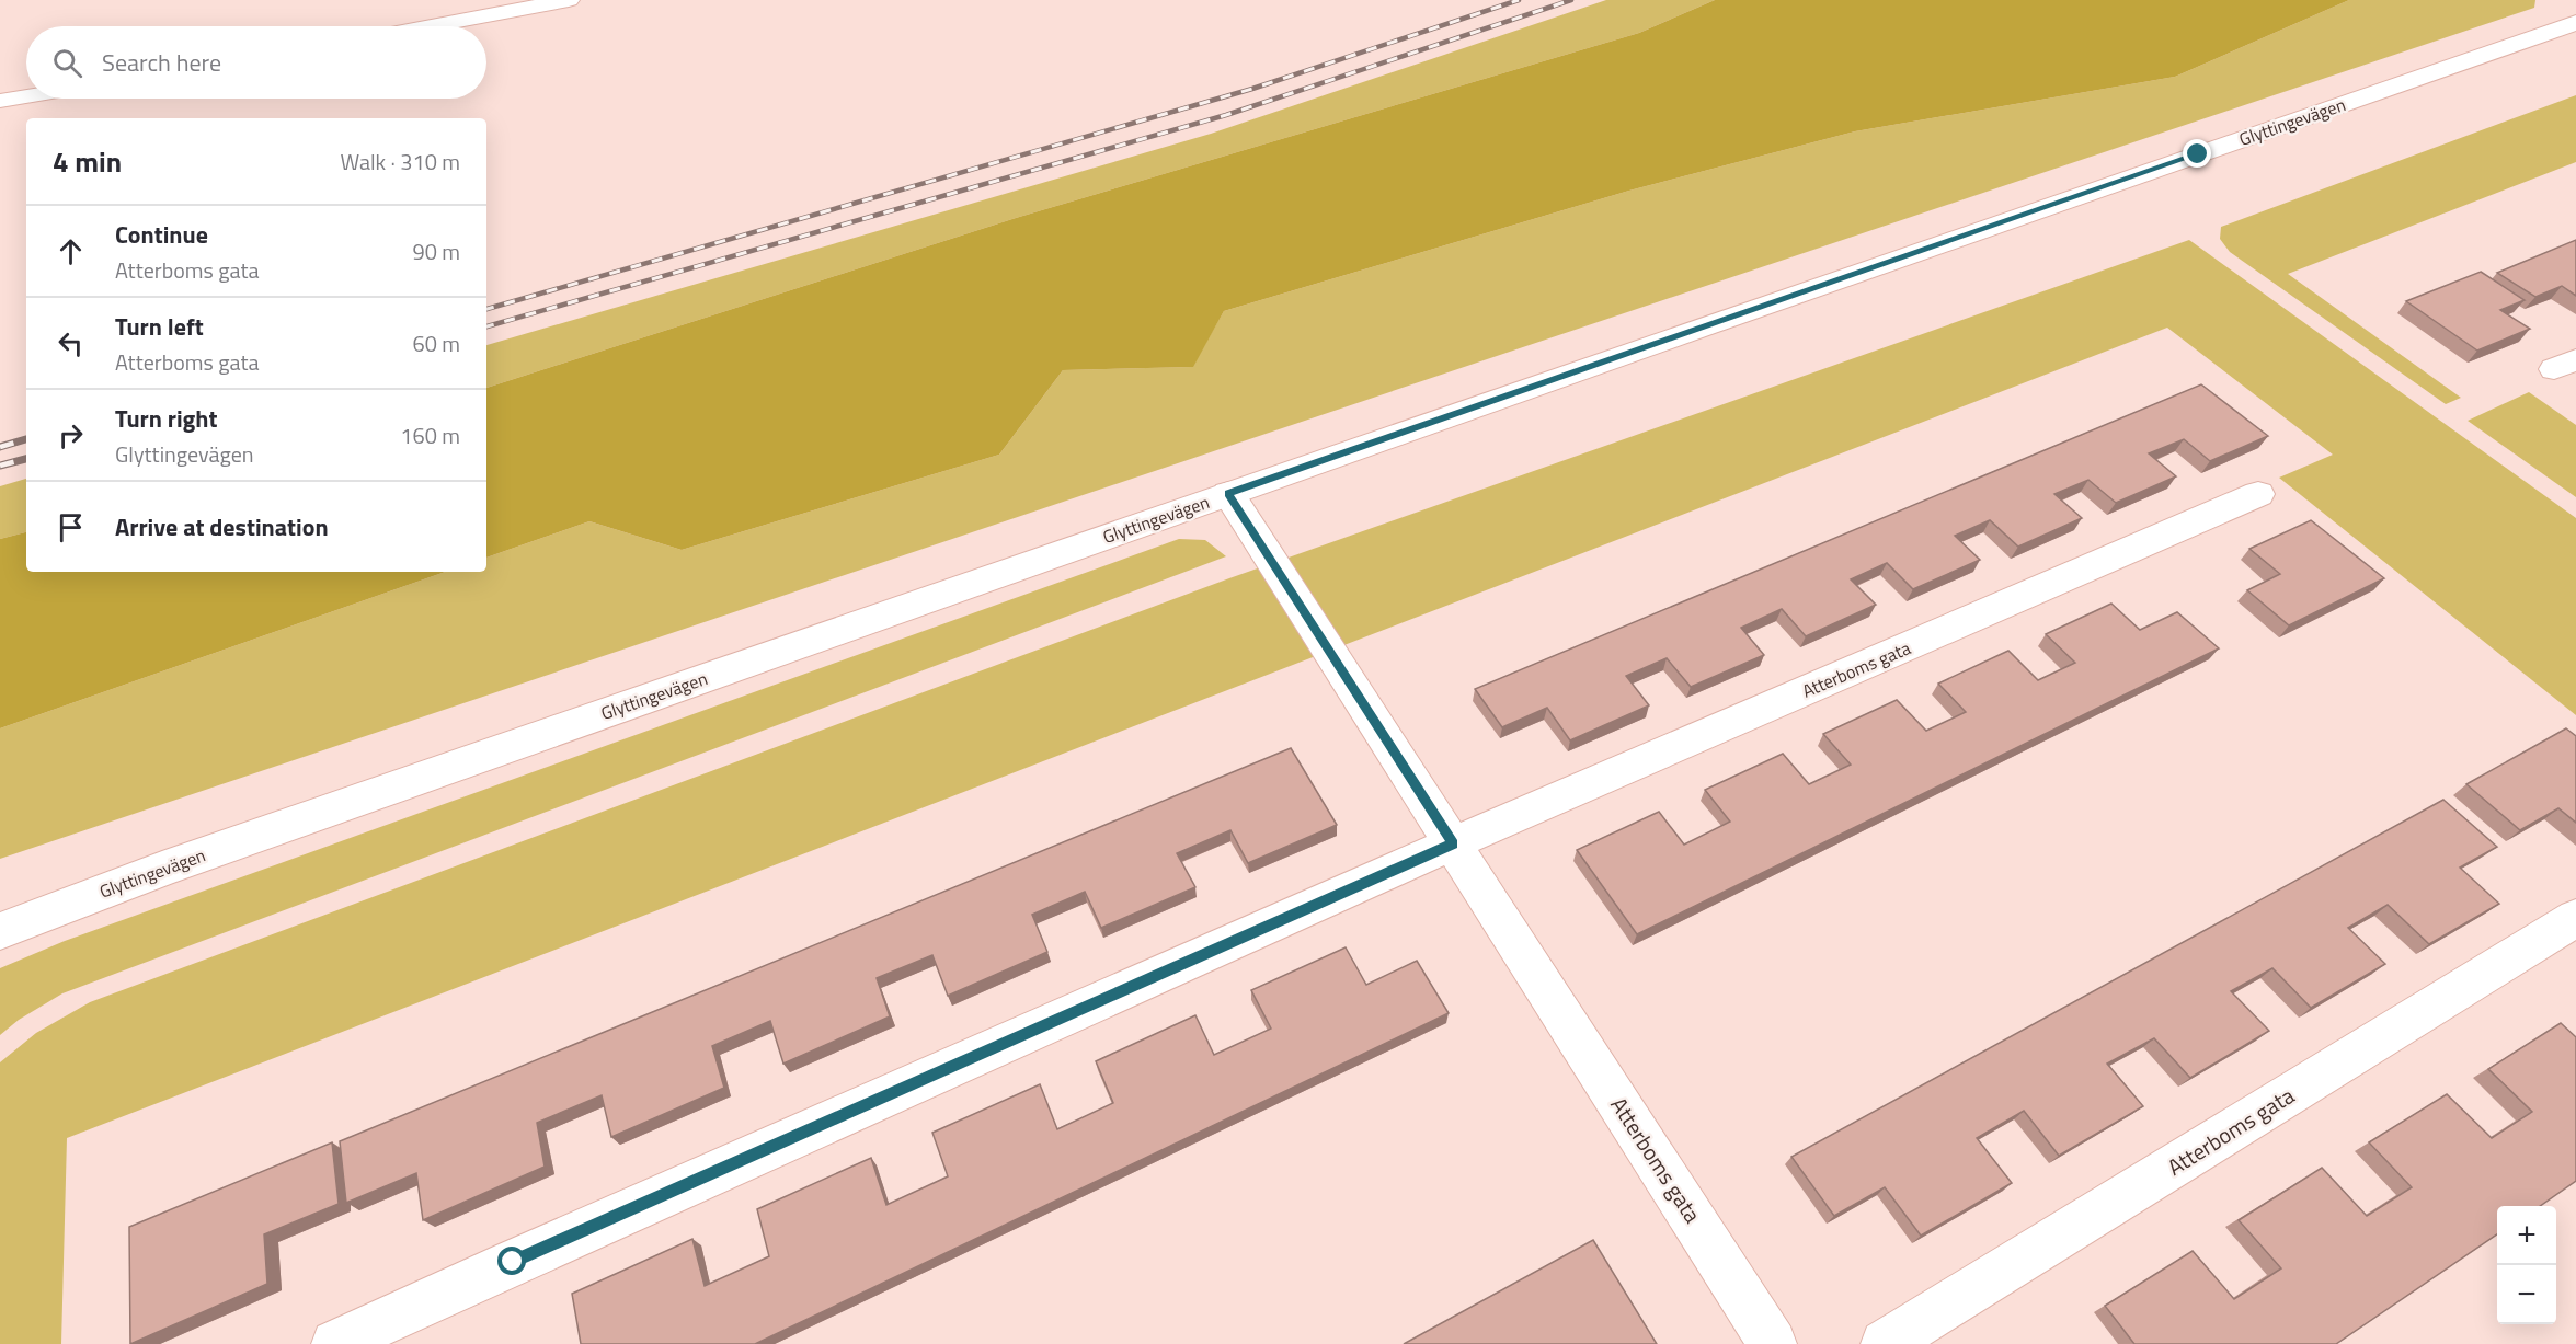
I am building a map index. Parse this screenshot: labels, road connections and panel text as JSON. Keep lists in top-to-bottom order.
{
  "streets": {
    "street": ["Glyttingevägen", "Atterboms gata"]
  },
  "crossings": [
    ["Glyttingevägen", "Atterboms gata"]
  ],
  "page": {
    "search": "Search here",
    "heading": ["4 min", "Walk · 310 m"],
    "list": [
      ["Continue", "Atterboms gata", "90 m"],
      ["Turn left", "Atterboms gata", "60 m"],
      ["Turn right", "Glyttingevägen", "160 m"],
      "Arrive at destination"
    ],
    "map_buttons": ["+", "−"]
  }
}
